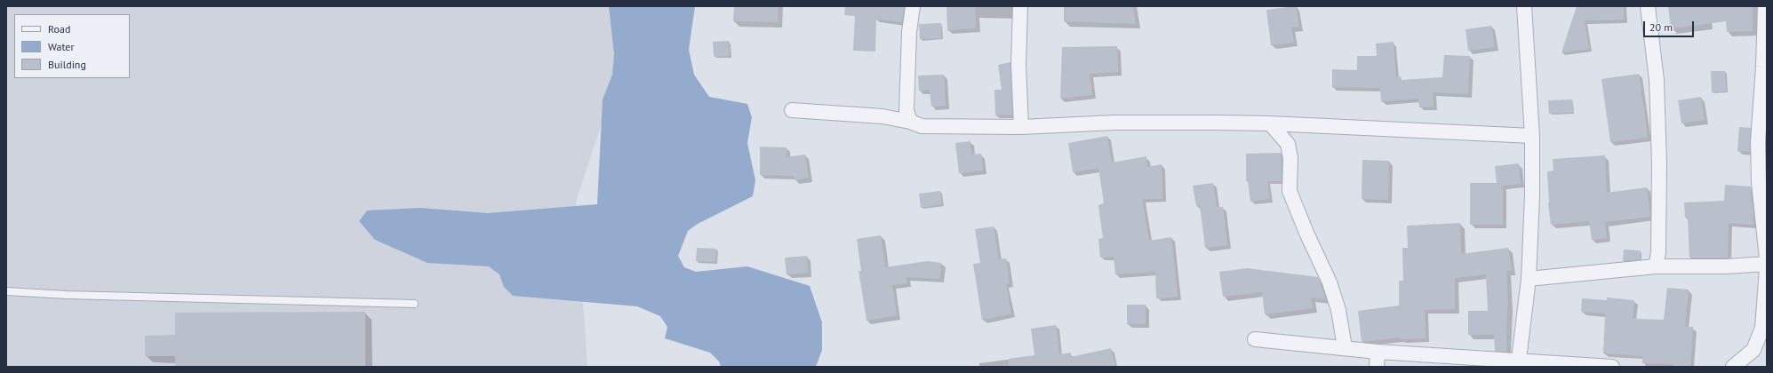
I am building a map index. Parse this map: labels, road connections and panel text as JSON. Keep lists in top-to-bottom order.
{
  "legend": ["Road", "Water", "Building"],
  "scale_bar": "20 m"
}
